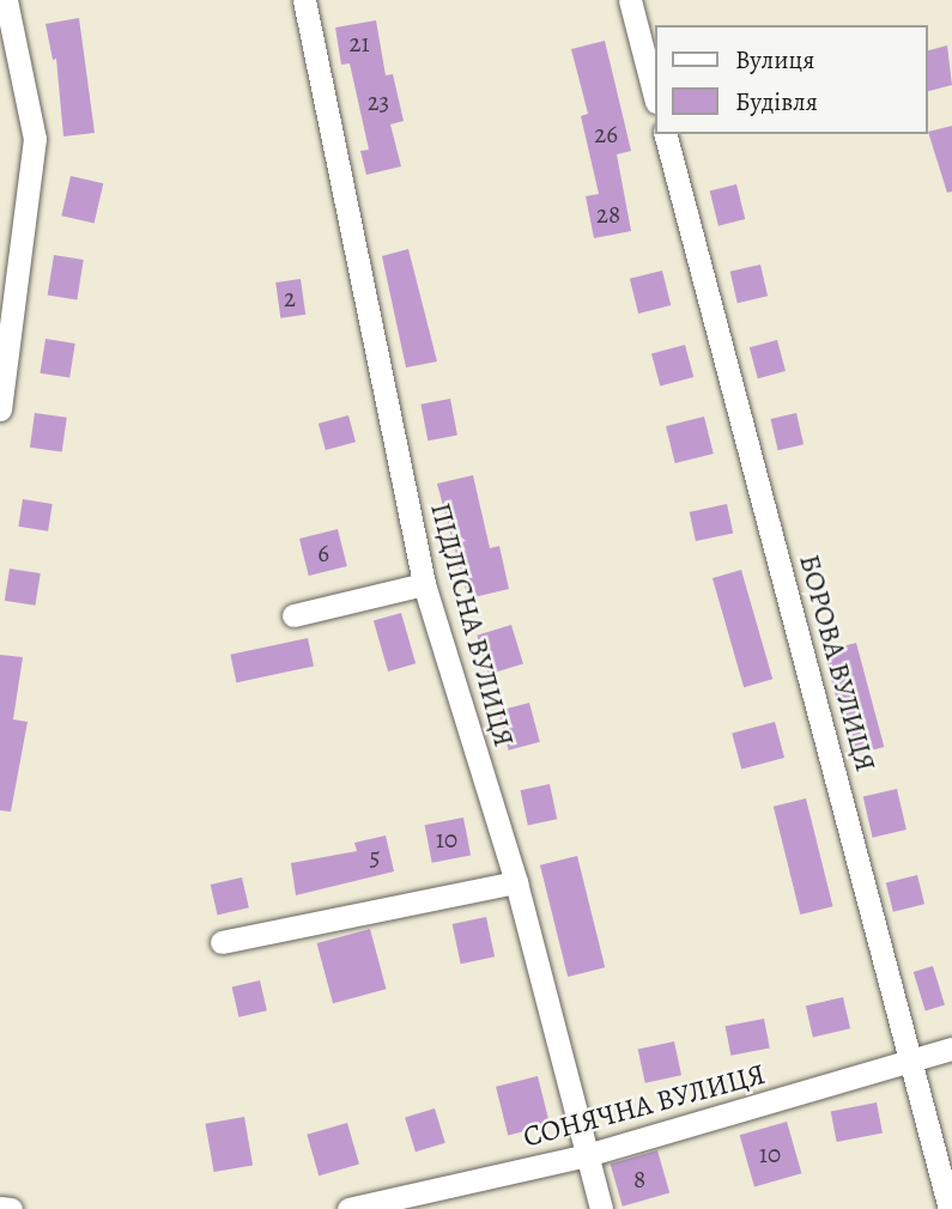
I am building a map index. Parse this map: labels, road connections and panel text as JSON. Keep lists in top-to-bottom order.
{
  "streets": {
    "street": ["ПІДЛІСНА ВУЛИЦЯ", "БОРОВА ВУЛИЦЯ", "СОНЯЧНА ВУЛИЦЯ"]
  },
  "crossings": [
    ["ПІДЛІСНА ВУЛИЦЯ", "СОНЯЧНА ВУЛИЦЯ"],
    ["БОРОВА ВУЛИЦЯ", "СОНЯЧНА ВУЛИЦЯ"]
  ],
  "house_numbers": [
    "21",
    "23",
    "26",
    "28",
    "2",
    "6",
    "10",
    "5",
    "10",
    "8"
  ],
  "legend": ["Вулиця", "Будівля"]
}
